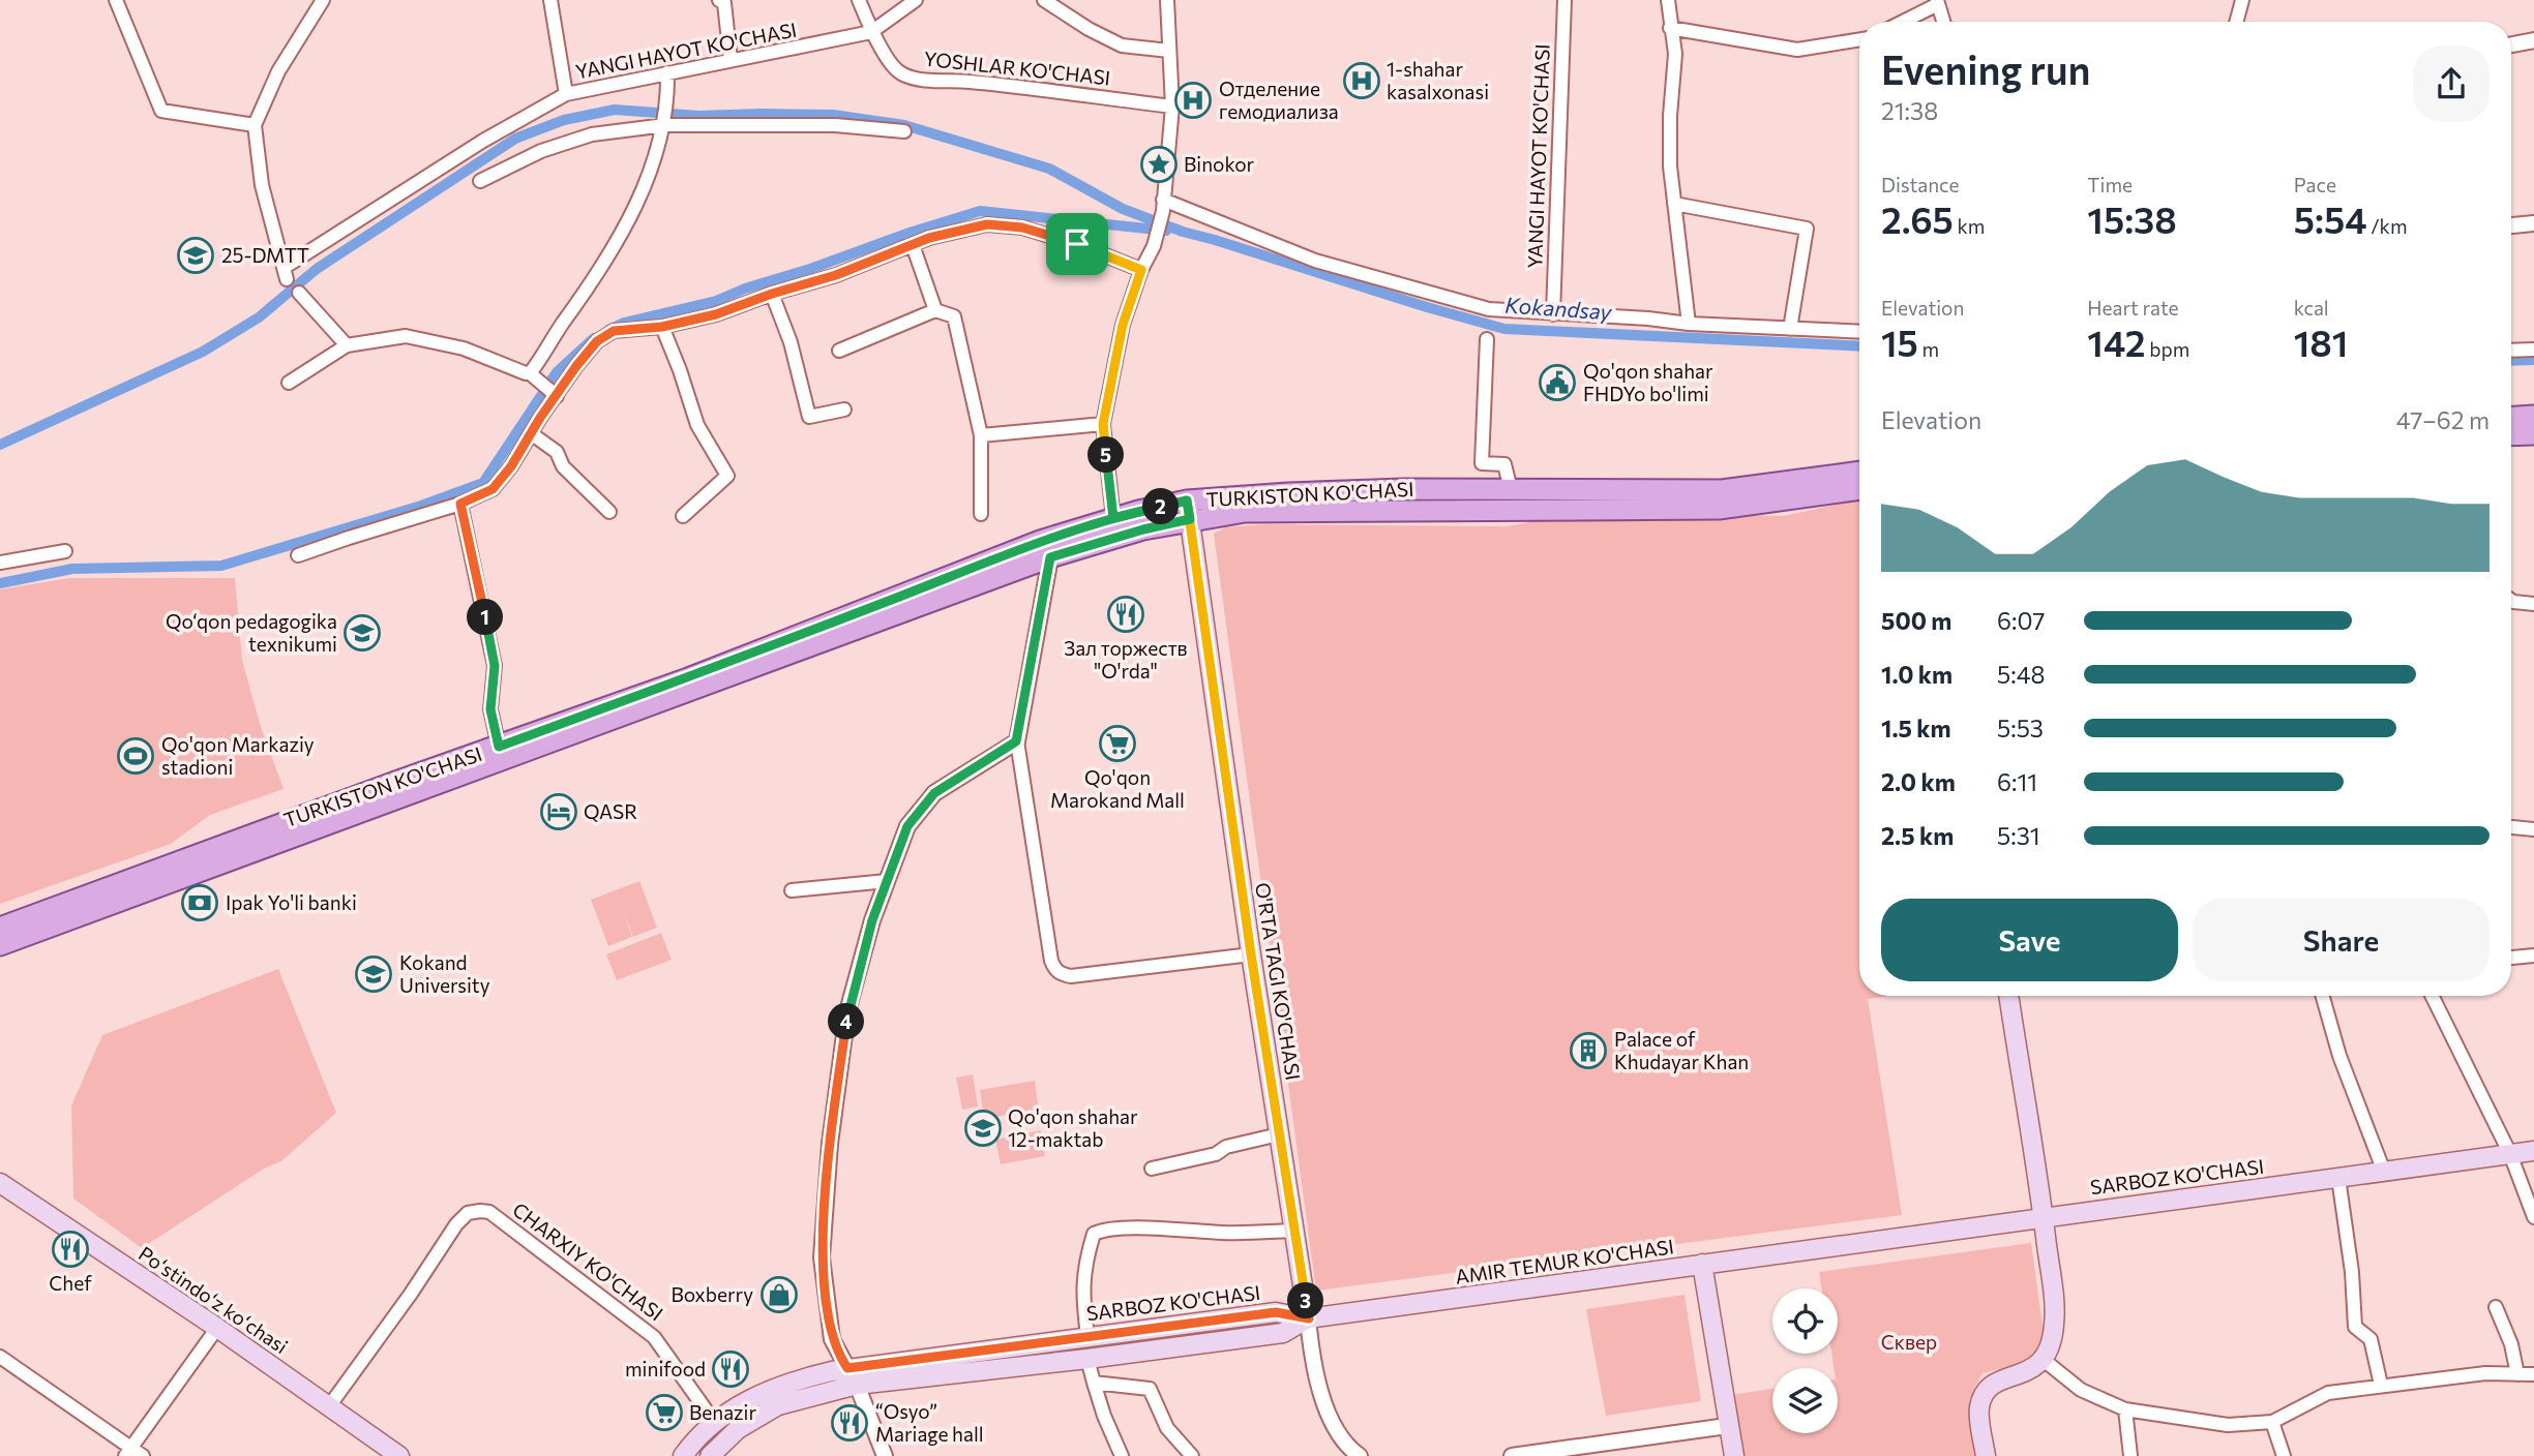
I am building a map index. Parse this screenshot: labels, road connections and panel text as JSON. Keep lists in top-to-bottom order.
{
  "streets": {
    "main road": [
      "TURKISTON KO'CHASI",
      "O'RTA TAGI KO'CHASI",
      "SARBOZ KO'CHASI",
      "AMIR TEMUR KO'CHASI",
      "Poʻstindoʻz koʻchasi"
    ],
    "street": ["YANGI HAYOT KO'CHASI", "YOSHLAR KO'CHASI", "CHARXIY KO'CHASI"]
  },
  "crossings": [
    ["YANGI HAYOT KO'CHASI", "YOSHLAR KO'CHASI"],
    ["TURKISTON KO'CHASI", "O'RTA TAGI KO'CHASI"],
    ["O'RTA TAGI KO'CHASI", "SARBOZ KO'CHASI"],
    ["O'RTA TAGI KO'CHASI", "AMIR TEMUR KO'CHASI"],
    ["SARBOZ KO'CHASI", "CHARXIY KO'CHASI"],
    ["SARBOZ KO'CHASI", "AMIR TEMUR KO'CHASI"],
    ["CHARXIY KO'CHASI", "Poʻstindoʻz koʻchasi"]
  ],
  "water": ["Kokandsay"],
  "parks": ["Сквер"],
  "places": {
    "hospital": ["1-shahar kasalxonasi", "Отделение гемодиализа"],
    "place": ["Binokor"],
    "school or university": [
      "25-DMTT",
      "Qo‘qon pedagogika texnikumi",
      "Kokand University",
      "Qo'qon shahar 12-maktab"
    ],
    "public building": ["Qo'qon shahar FHDYo bo'limi"],
    "restaurant": [
      "Зал торжеств \"O'rda\"",
      "Chef",
      "minifood",
      "“Osyo” Mariage hall"
    ],
    "supermarket": ["Qo'qon Marokand Mall", "Benazir"],
    "sports": ["Qo'qon Markaziy stadioni"],
    "hotel": ["QASR"],
    "bank": ["Ipak Yo'li banki"],
    "building": ["Palace of Khudayar Khan"],
    "shop": ["Boxberry"]
  },
  "page": {
    "heading": ["Evening run", "21:38"],
    "stats": [
      ["Distance", "2.65 km"],
      ["Time", "15:38"],
      ["Pace", "5:54 /km"],
      ["Elevation", "15 m"],
      ["Heart rate", "142 bpm"],
      ["kcal", "181"]
    ],
    "chart": ["Elevation", "47–62 m"],
    "pins": [
      "5",
      "2",
      "1",
      "4",
      "3"
    ],
    "list": [
      {
        "name": "500 m",
        "note": "6:07"
      },
      {
        "name": "1.0 km",
        "note": "5:48"
      },
      {
        "name": "1.5 km",
        "note": "5:53"
      },
      {
        "name": "2.0 km",
        "note": "6:11"
      },
      {
        "name": "2.5 km",
        "note": "5:31"
      }
    ],
    "buttons": ["Save", "Share"]
  }
}
